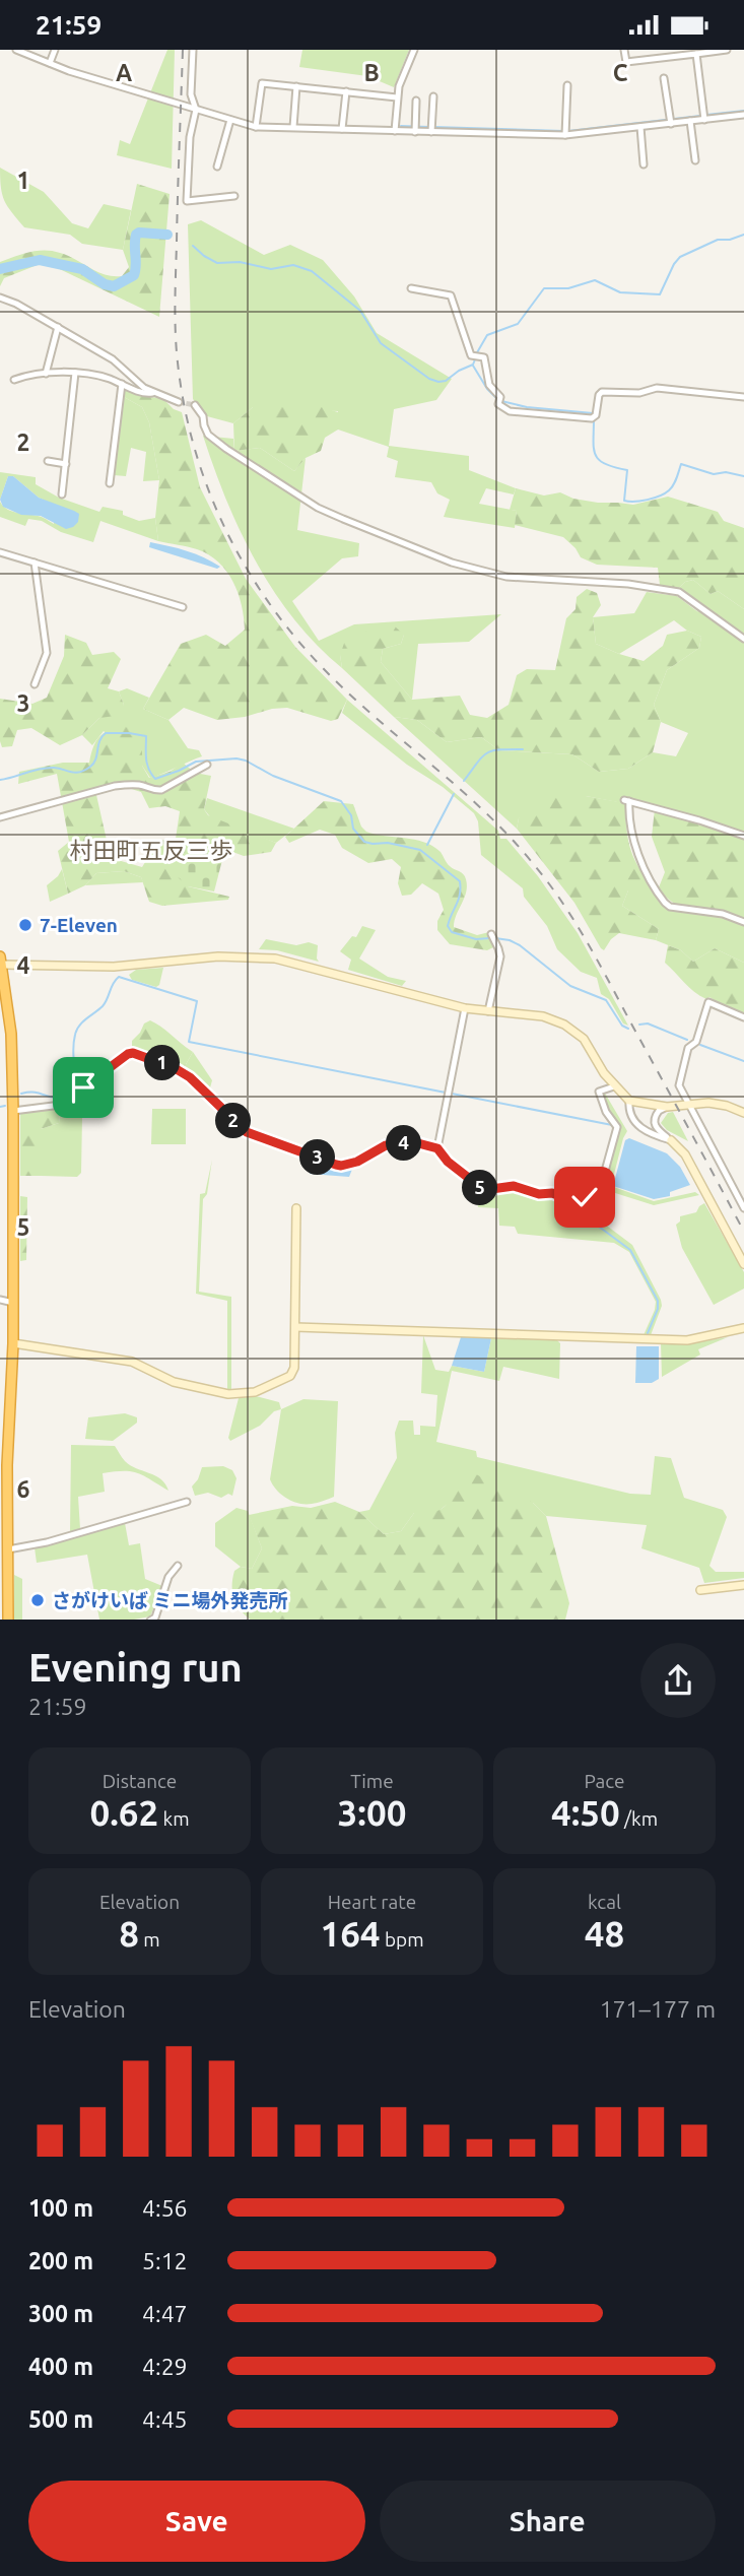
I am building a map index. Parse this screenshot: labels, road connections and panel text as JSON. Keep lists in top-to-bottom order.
{
  "districts": ["村田町五反三歩"],
  "places": ["7-Eleven", "さがけいば ミニ場外発売所"],
  "page": {
    "status": "21:59",
    "pins": [
      "1",
      "2",
      "4",
      "3",
      "5"
    ],
    "heading": ["Evening run", "21:59"],
    "stats": [
      ["Distance", "0.62 km"],
      ["Time", "3:00"],
      ["Pace", "4:50 /km"],
      ["Elevation", "8 m"],
      ["Heart rate", "164 bpm"],
      ["kcal", "48"]
    ],
    "chart": ["Elevation", "171–177 m"],
    "list": [
      {
        "name": "100 m",
        "note": "4:56"
      },
      {
        "name": "200 m",
        "note": "5:12"
      },
      {
        "name": "300 m",
        "note": "4:47"
      },
      {
        "name": "400 m",
        "note": "4:29"
      },
      {
        "name": "500 m",
        "note": "4:45"
      }
    ],
    "buttons": ["Save", "Share"]
  },
  "grid": {
    "columns": ["A", "B", "C"],
    "rows": [
      "1",
      "2",
      "3",
      "4",
      "5",
      "6"
    ]
  }
}
